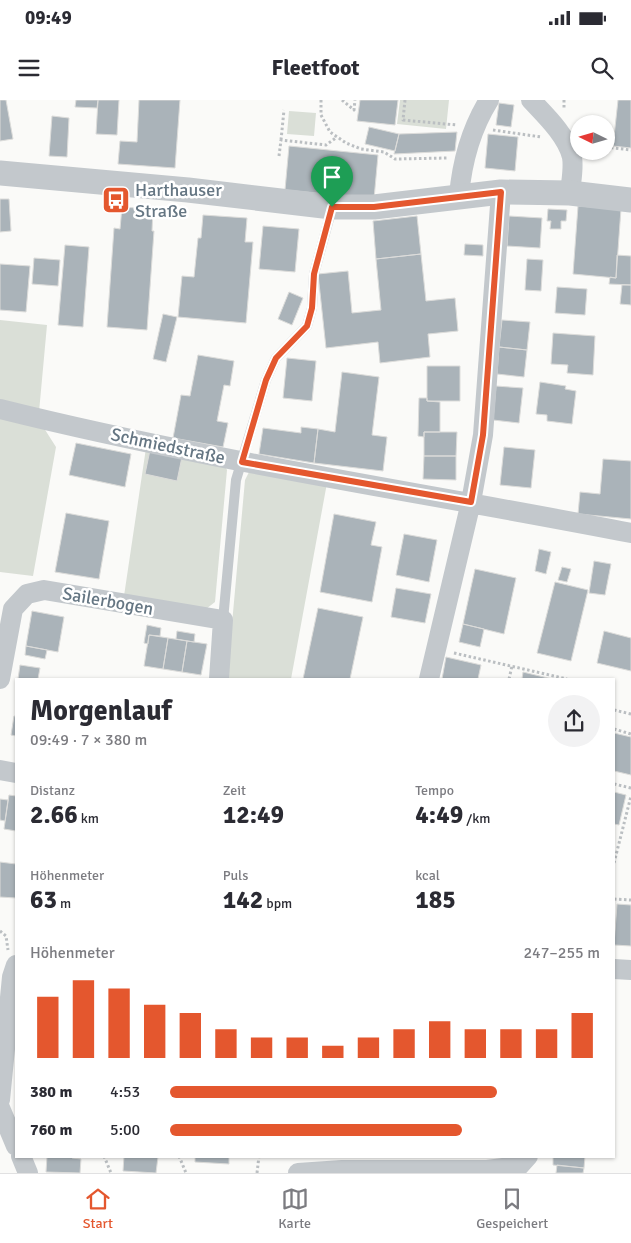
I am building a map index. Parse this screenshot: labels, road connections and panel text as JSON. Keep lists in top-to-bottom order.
{
  "streets": {
    "street": ["Schmiedstraße", "Sailerbogen"]
  },
  "places": {
    "bus stop": ["Harthauser Straße"]
  },
  "north": "left",
  "page": {
    "status": "09:49",
    "header": "Fleetfoot",
    "heading": ["Morgenlauf", "09:49 · 7 × 380 m"],
    "stats": [
      ["Distanz", "2.66 km"],
      ["Zeit", "12:49"],
      ["Tempo", "4:49 /km"],
      ["Höhenmeter", "63 m"],
      ["Puls", "142 bpm"],
      ["kcal", "185"]
    ],
    "chart": ["Höhenmeter", "247–255 m"],
    "list": [
      {
        "name": "380 m",
        "note": "4:53"
      },
      {
        "name": "760 m",
        "note": "5:00"
      }
    ],
    "tabs": ["Start", "Karte", "Gespeichert"]
  }
}
